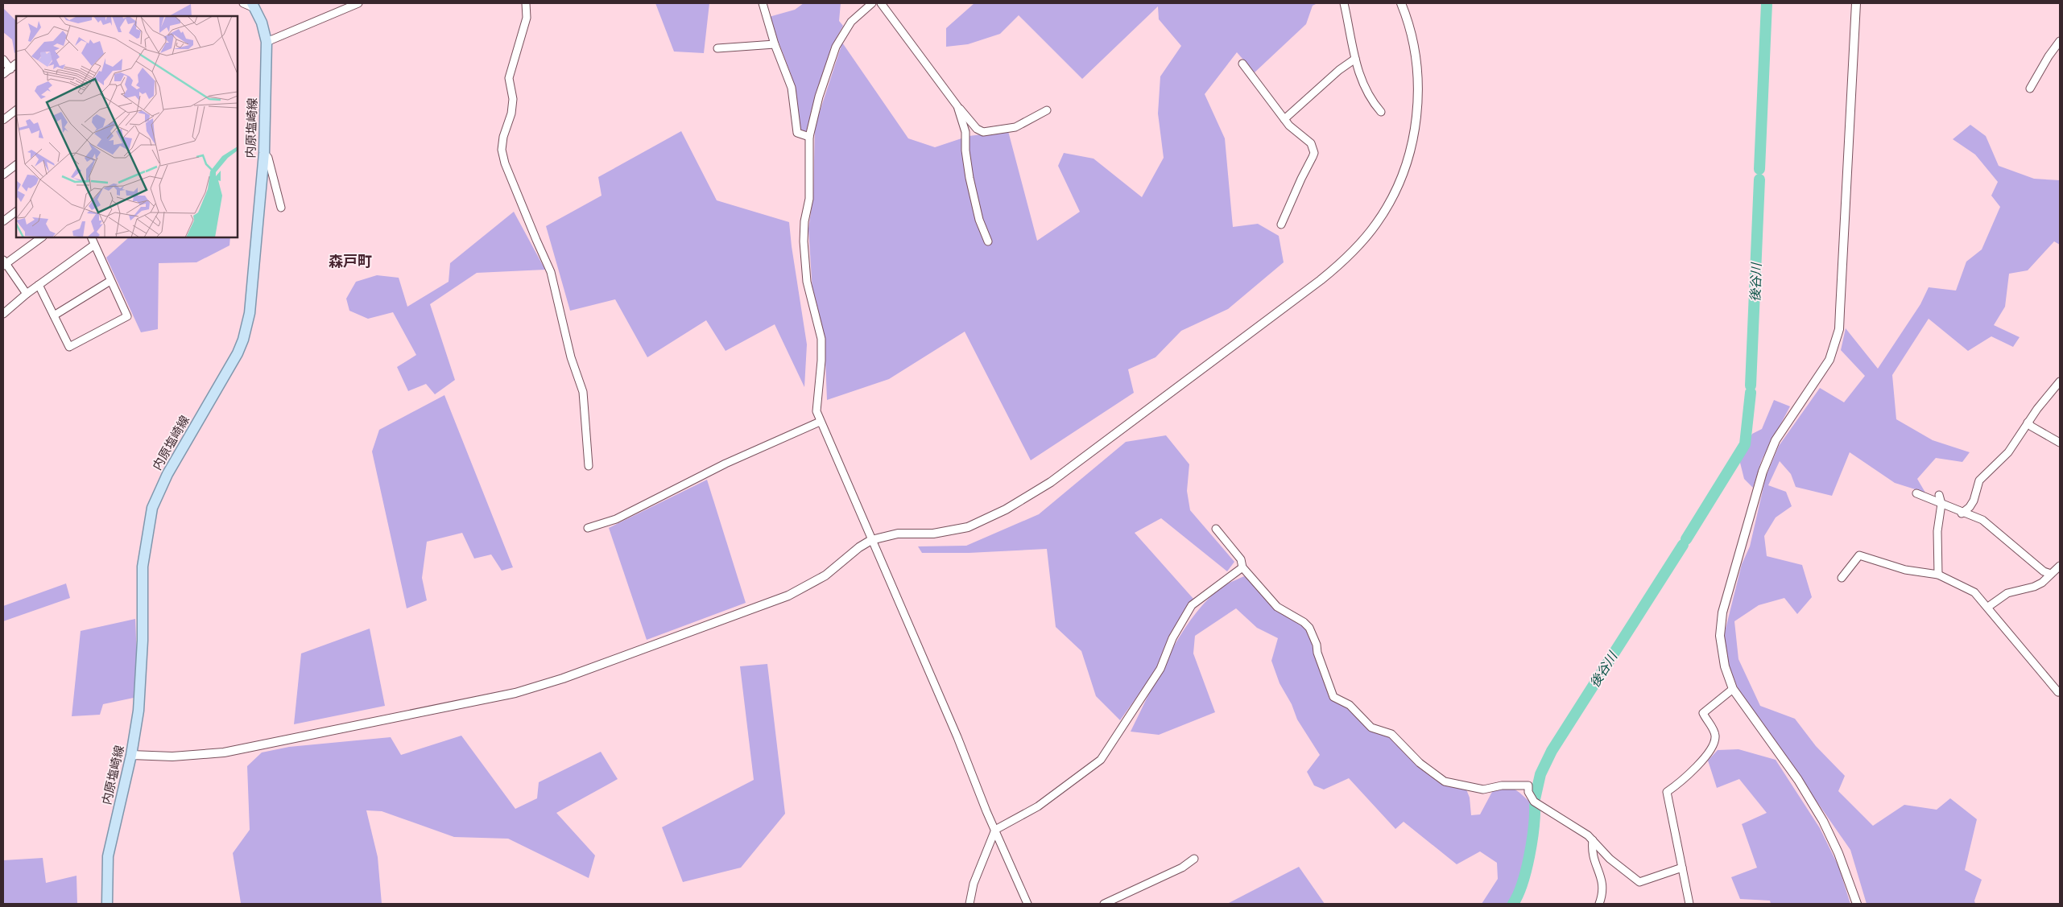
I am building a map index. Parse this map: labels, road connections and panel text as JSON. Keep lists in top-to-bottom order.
{
  "streets": {
    "main road": ["内原塩崎線"]
  },
  "districts": ["森戸町"],
  "water": ["後谷川"]
}
